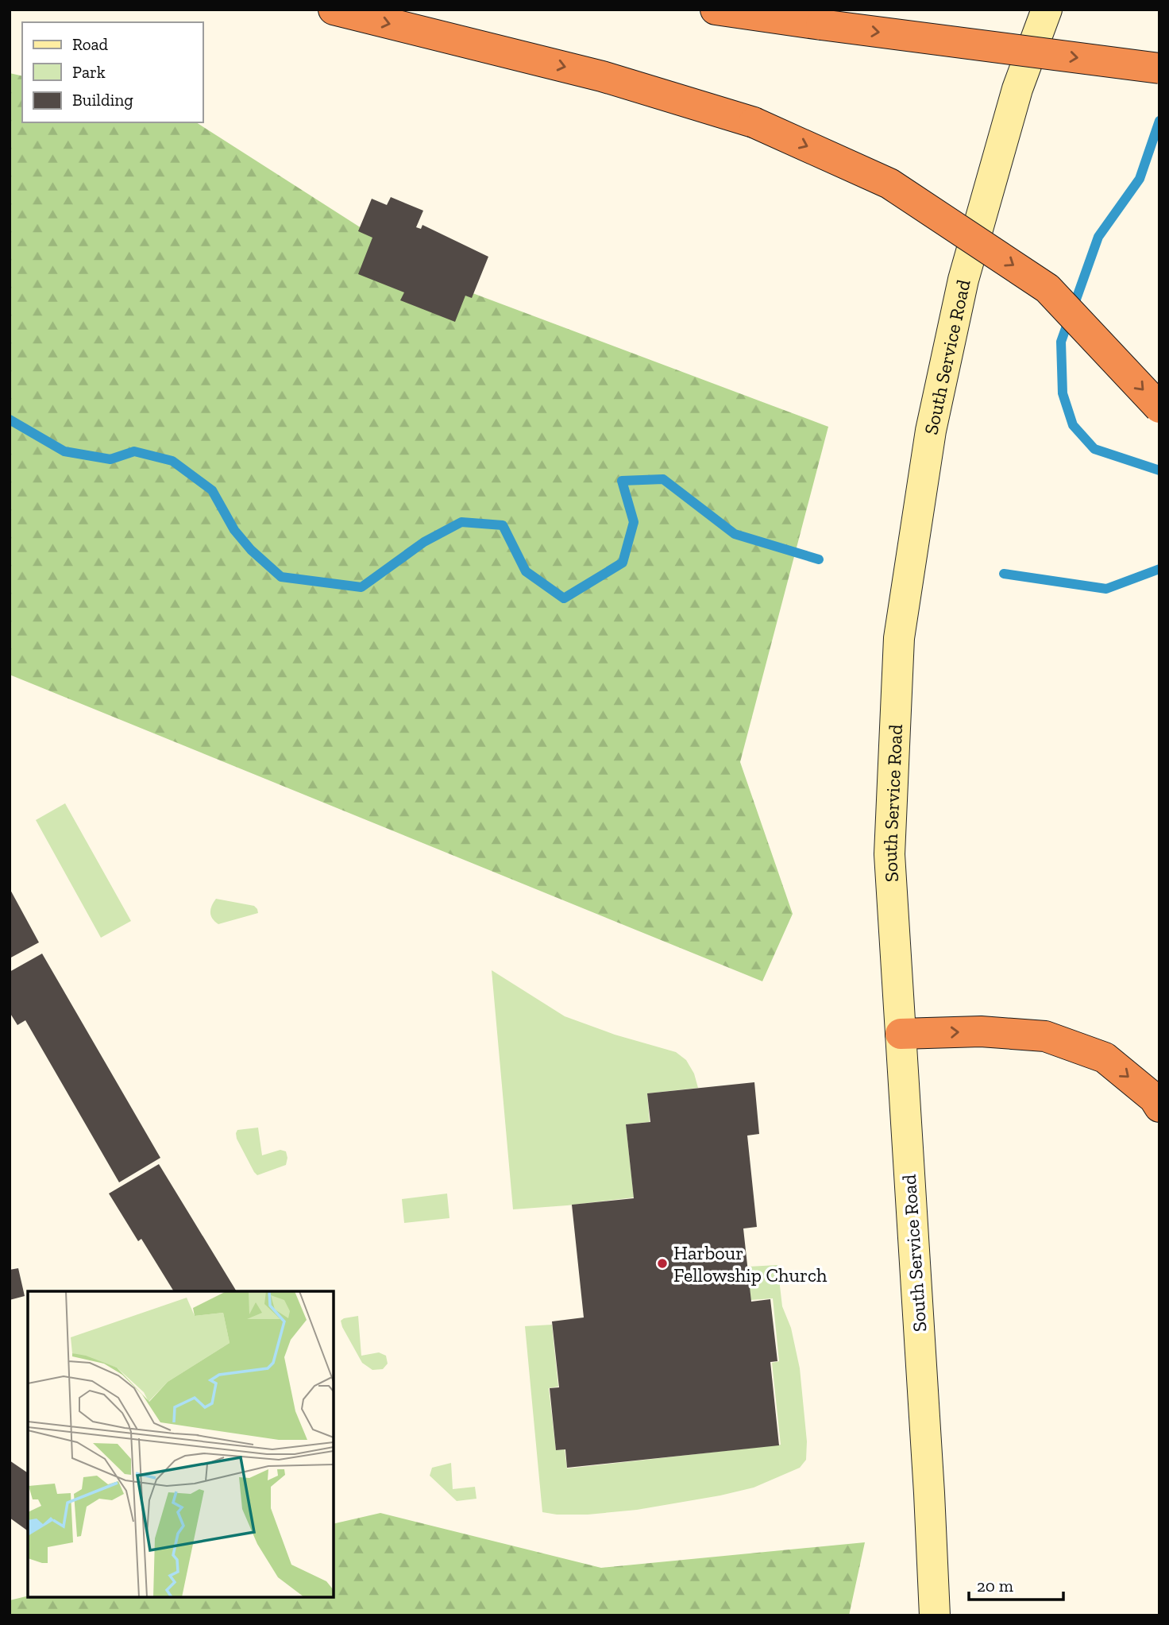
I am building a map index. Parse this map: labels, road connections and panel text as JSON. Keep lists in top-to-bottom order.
{
  "streets": {
    "main road": ["South Service Road"]
  },
  "places": ["Harbour Fellowship Church"],
  "legend": ["Road", "Park", "Building"],
  "scale_bar": "20 m"
}
